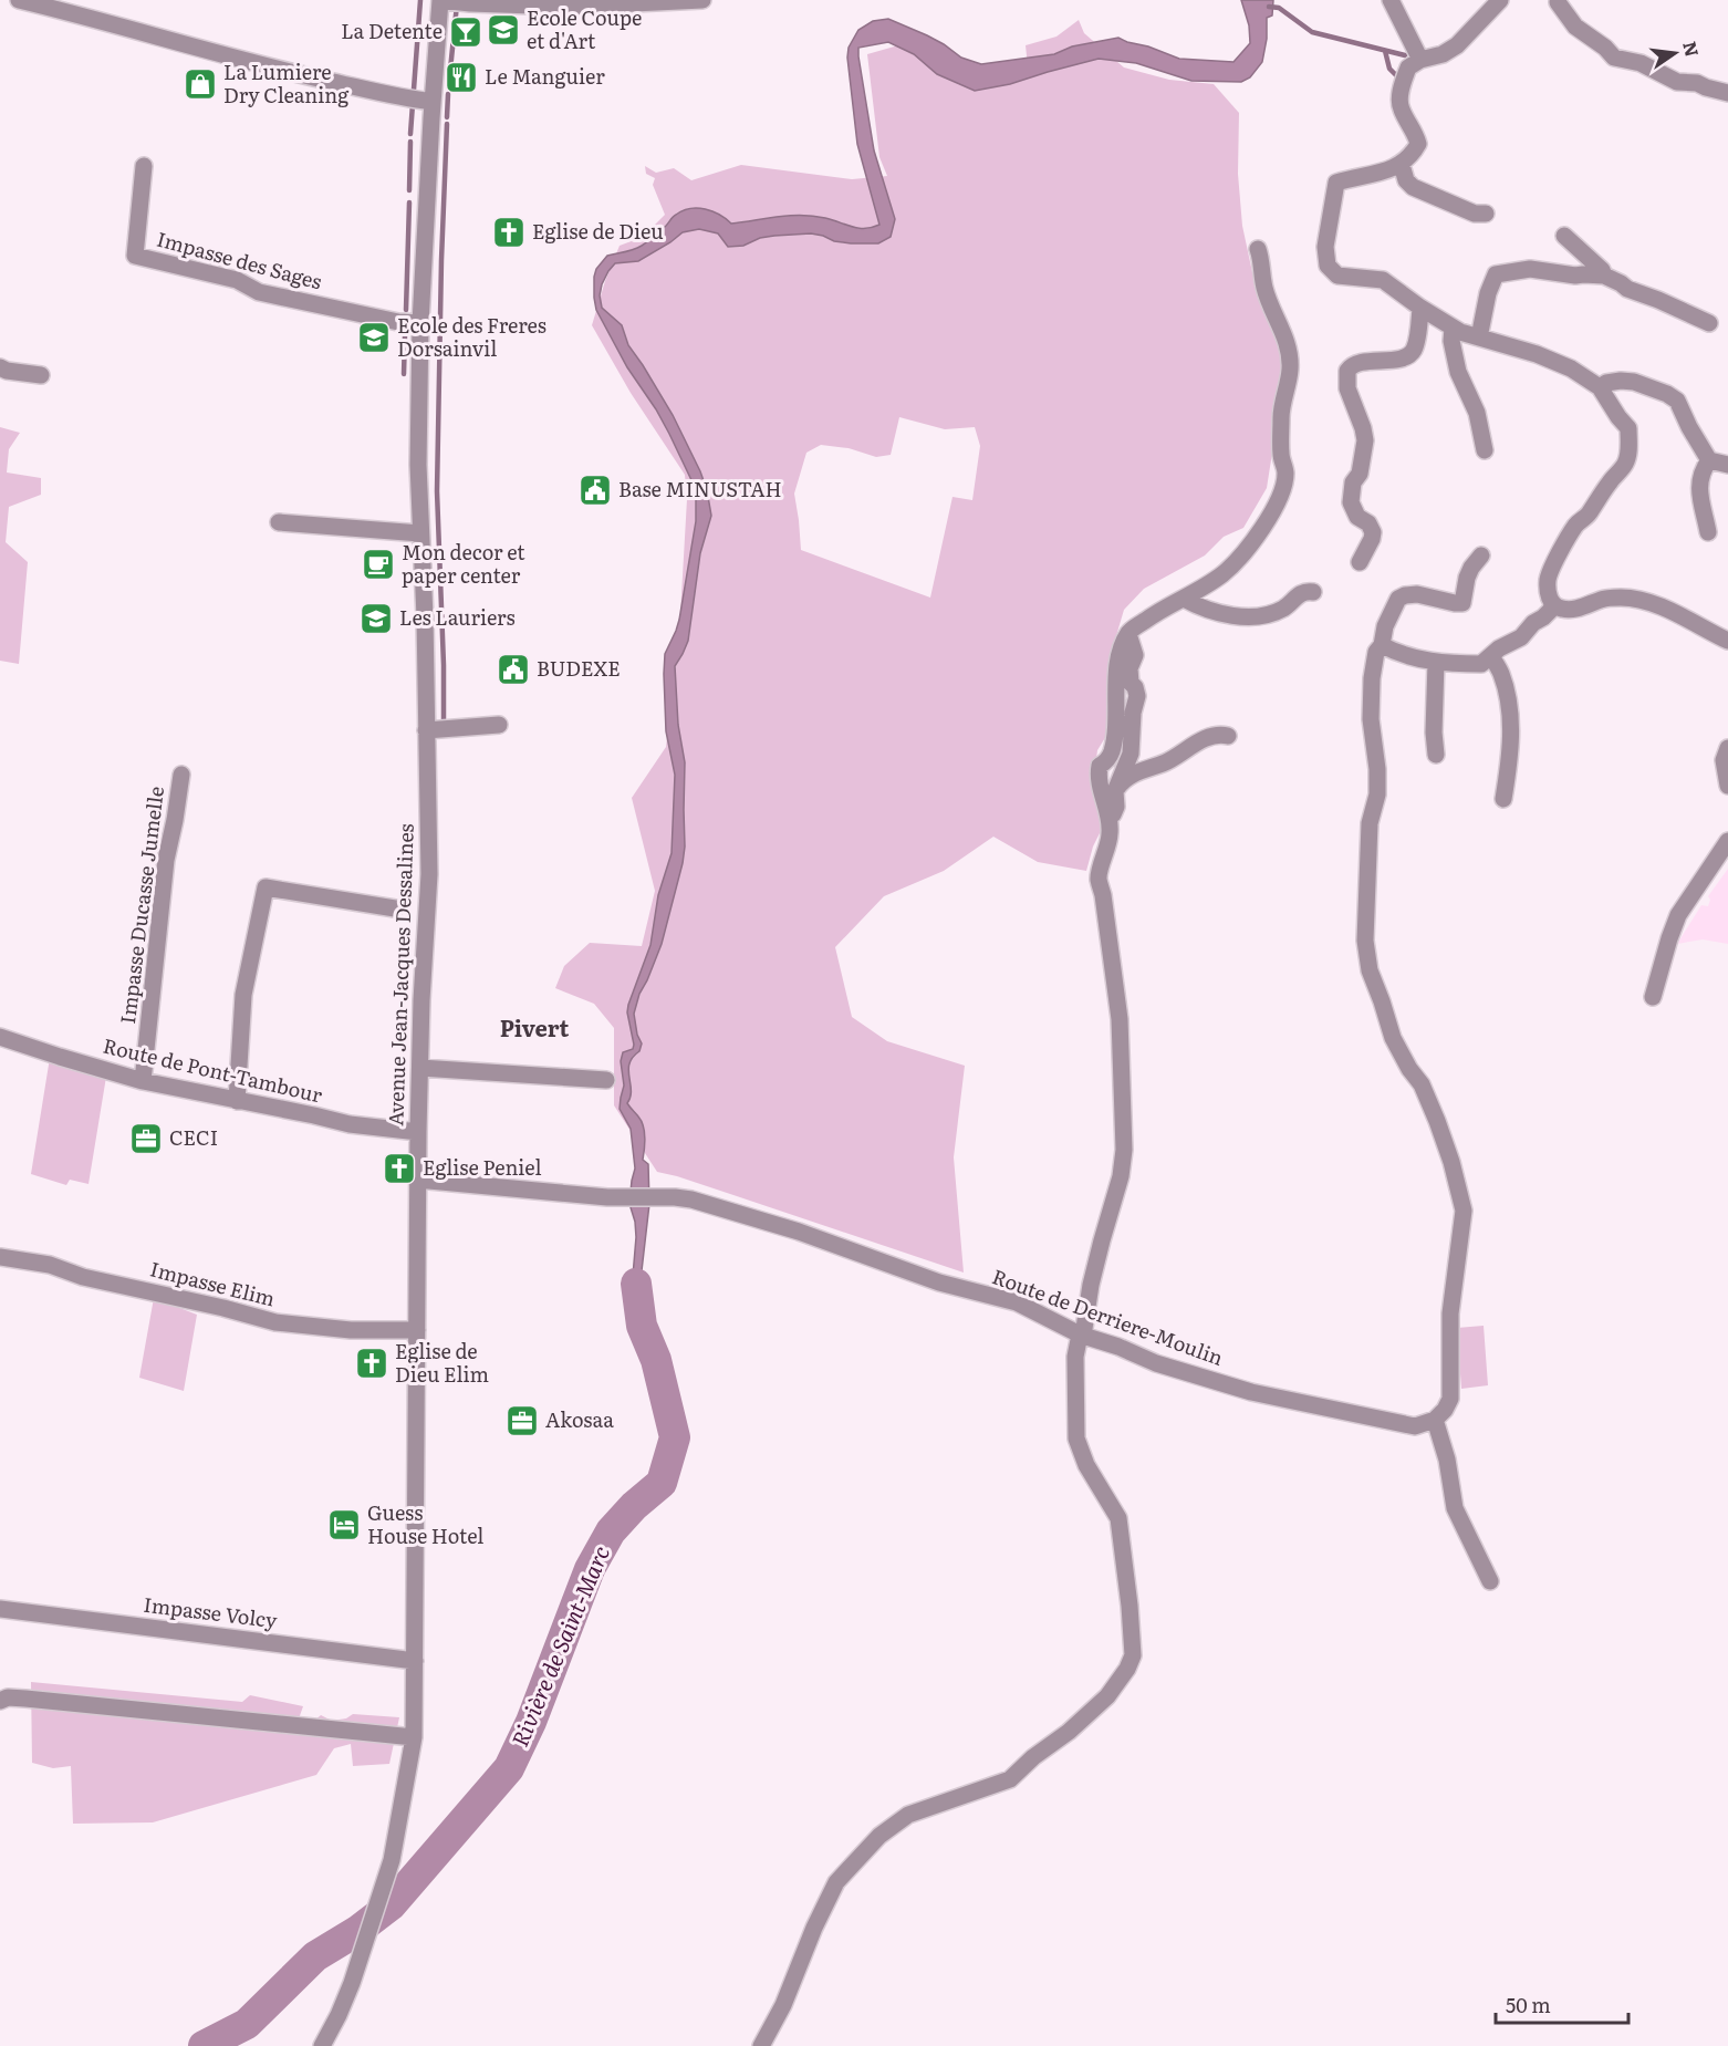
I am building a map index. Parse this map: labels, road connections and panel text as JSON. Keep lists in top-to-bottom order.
{
  "streets": {
    "street": [
      "Impasse des Sages",
      "Impasse Ducasse Jumelle",
      "Avenue Jean-Jacques Dessalines",
      "Route de Pont-Tambour",
      "Impasse Elim",
      "Route de Derriere-Moulin",
      "Impasse Volcy"
    ]
  },
  "crossings": [
    ["Impasse des Sages", "Avenue Jean-Jacques Dessalines"],
    ["Impasse Ducasse Jumelle", "Route de Pont-Tambour"],
    ["Avenue Jean-Jacques Dessalines", "Route de Pont-Tambour"],
    ["Avenue Jean-Jacques Dessalines", "Impasse Elim"],
    ["Avenue Jean-Jacques Dessalines", "Route de Derriere-Moulin"],
    ["Avenue Jean-Jacques Dessalines", "Impasse Volcy"]
  ],
  "districts": ["Pivert"],
  "water": ["Rivière de Saint-Marc"],
  "places": {
    "school or university": ["Ecole Coupe et d'Art", "Ecole des Freres Dorsainvil", "Les Lauriers"],
    "bar": ["La Detente"],
    "restaurant": ["Le Manguier"],
    "shop": ["La Lumiere Dry Cleaning"],
    "church": ["Eglise de Dieu", "Eglise Peniel", "Eglise de Dieu Elim"],
    "public building": ["Base MINUSTAH", "BUDEXE"],
    "cafe": ["Mon decor et paper center"],
    "office": ["CECI", "Akosaa"],
    "hotel": ["Guess House Hotel"]
  },
  "scale_bar": "50 m",
  "north": "right"
}
